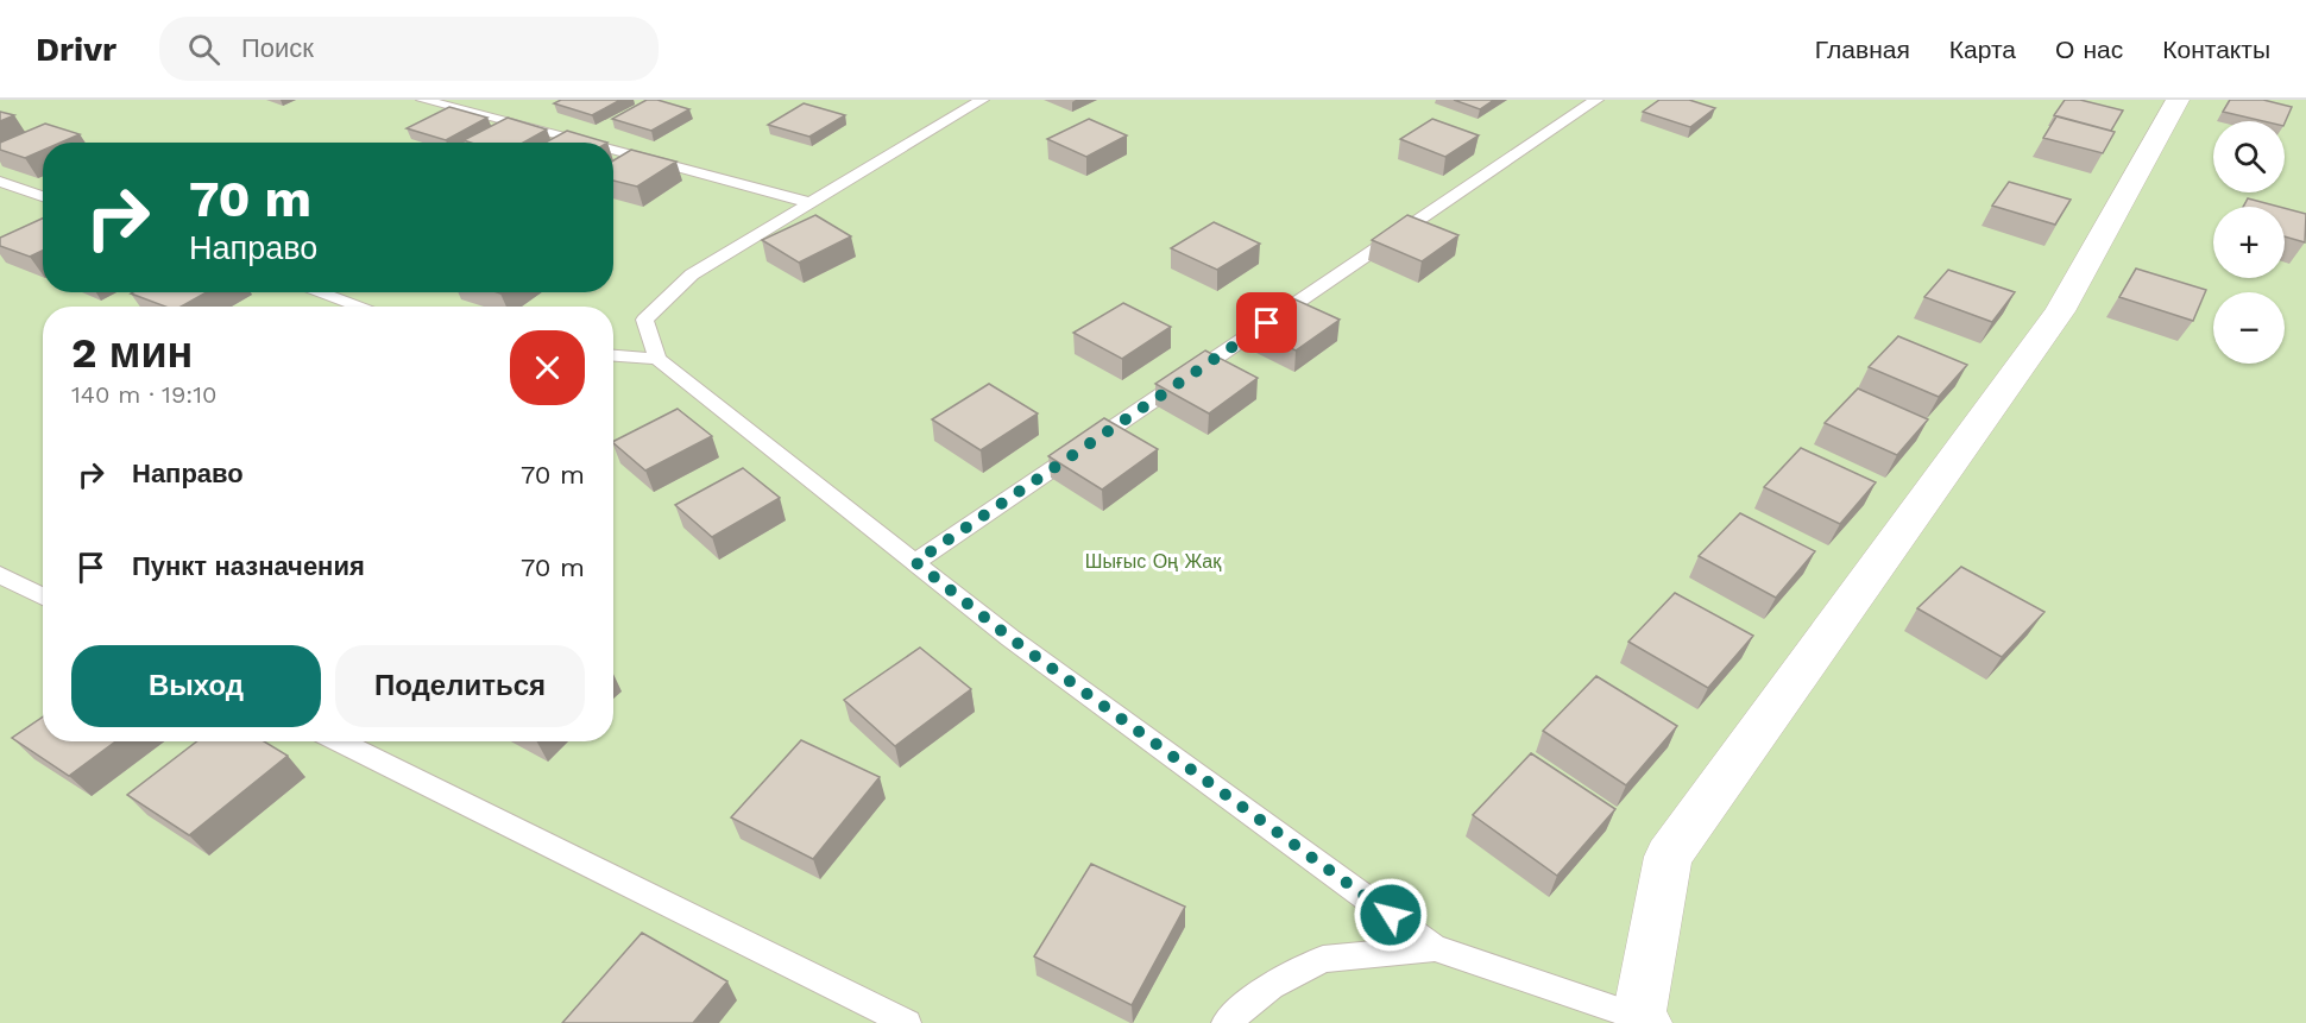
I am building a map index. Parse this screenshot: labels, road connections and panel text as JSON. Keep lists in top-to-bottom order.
{
  "parks": ["Шығыс Оң Жақ"],
  "page": {
    "header": "Drivr",
    "search": "Поиск",
    "nav": [
      "Главная",
      "Карта",
      "О нас",
      "Контакты"
    ],
    "map_buttons": ["+", "−"],
    "turn": ["70 m", "Направо"],
    "heading": ["2 мин", "140 m · 19:10"],
    "list": [
      {
        "name": "Направо",
        "value": "70 m"
      },
      {
        "name": "Пункт назначения",
        "value": "70 m"
      }
    ],
    "buttons": ["Выход", "Поделиться"]
  }
}
